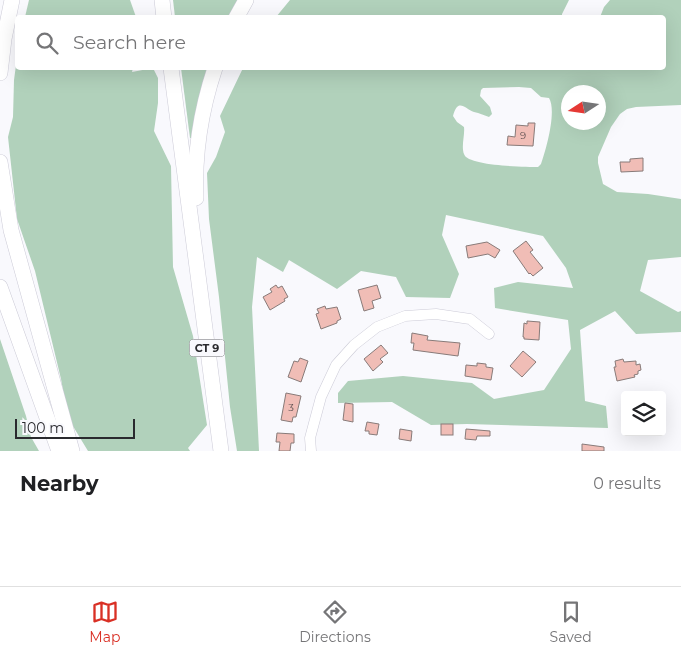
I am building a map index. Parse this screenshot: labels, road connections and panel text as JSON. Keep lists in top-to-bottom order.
{
  "streets": {
    "highway": ["CT 9"]
  },
  "house_numbers": ["9", "3"],
  "scale_bar": "100 m",
  "north": "left",
  "page": {
    "search": "Search here",
    "scale": "100 m",
    "heading": ["Nearby", "0 results"],
    "nav": ["Map", "Directions", "Saved"]
  }
}
